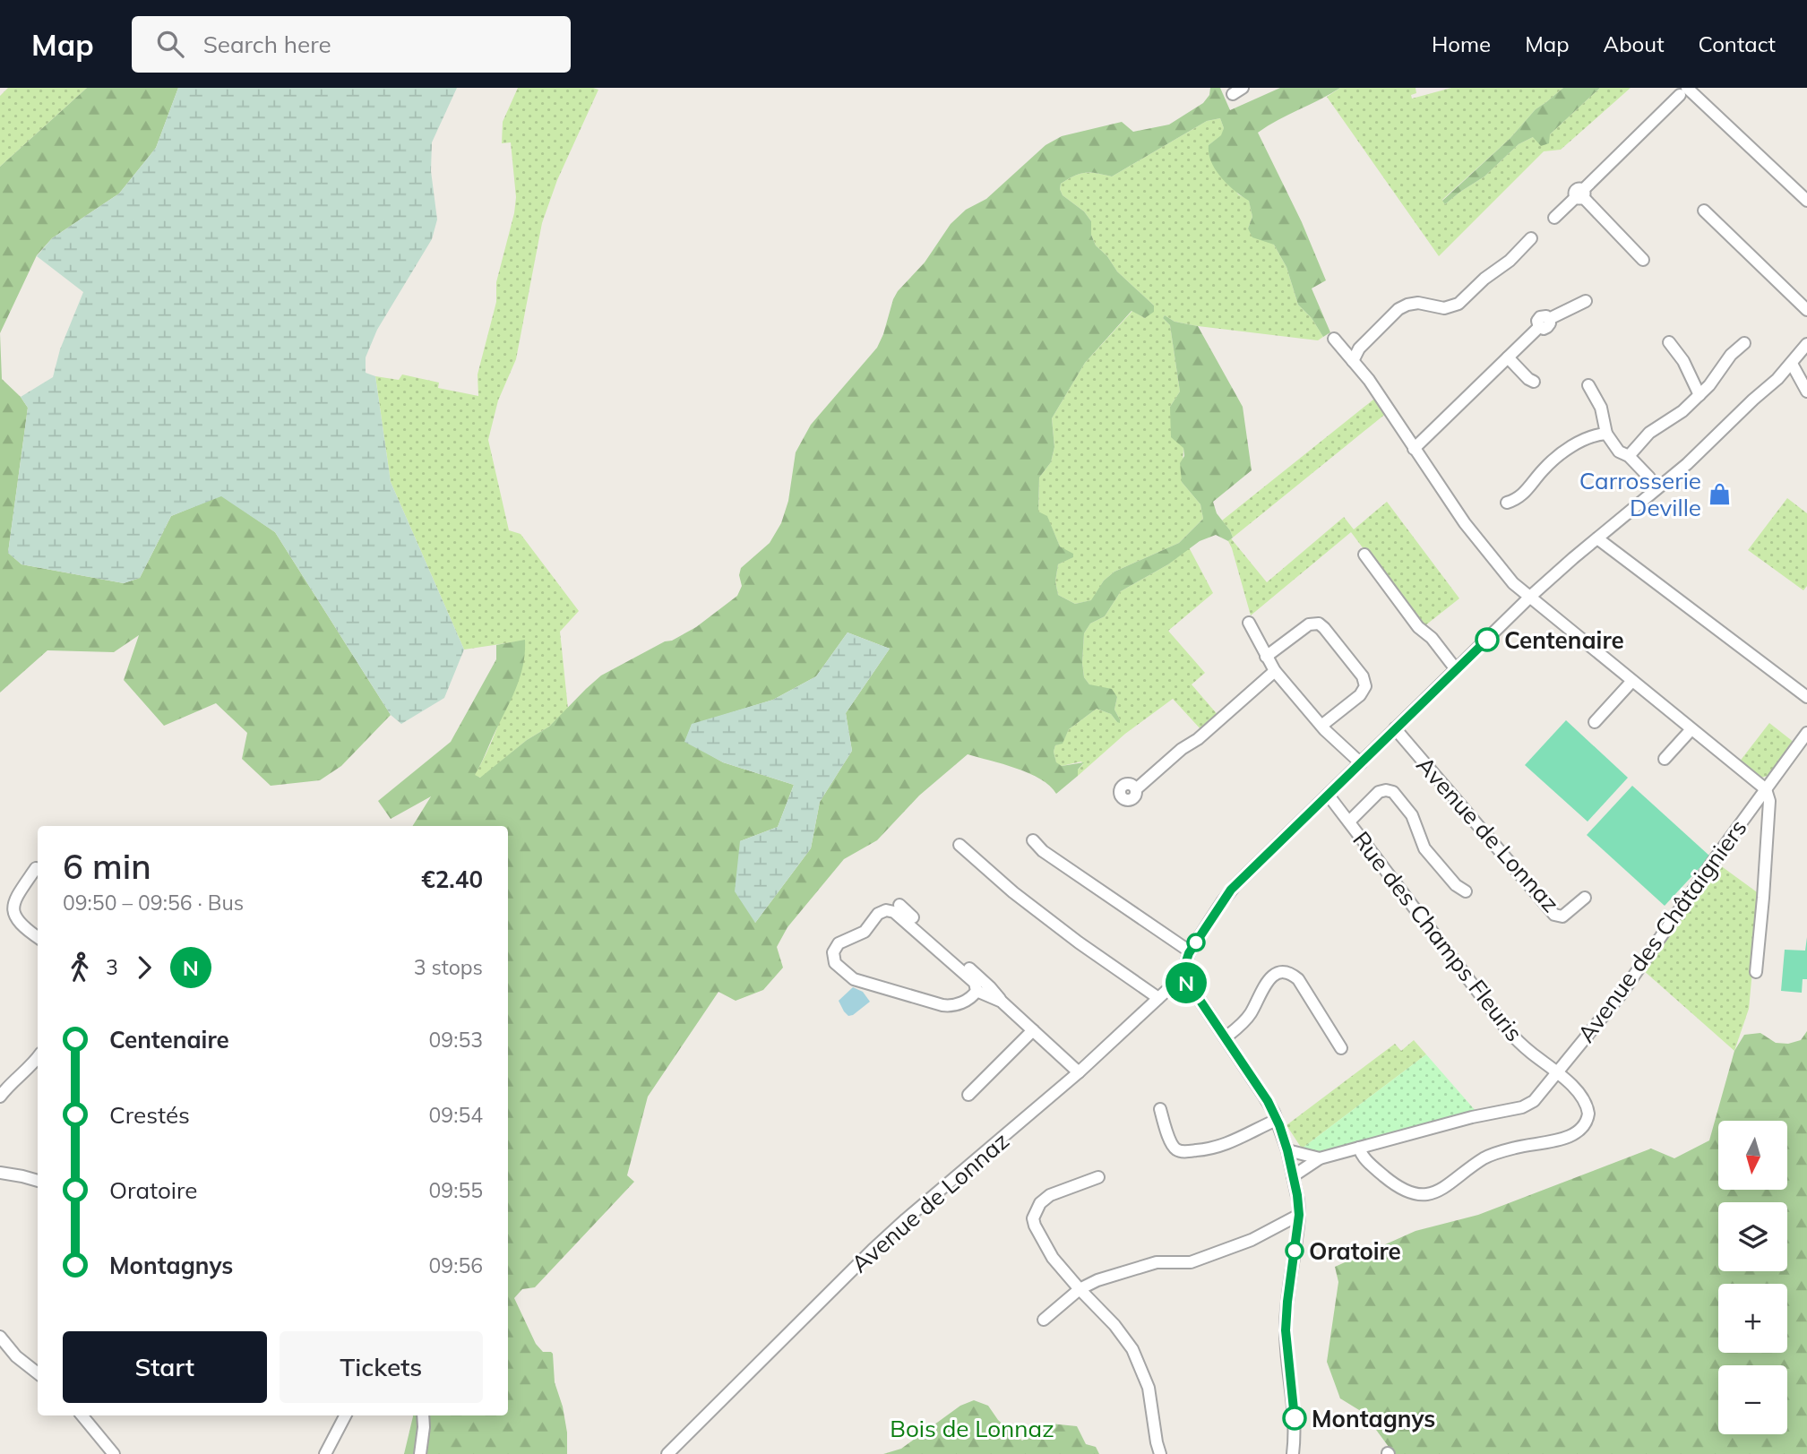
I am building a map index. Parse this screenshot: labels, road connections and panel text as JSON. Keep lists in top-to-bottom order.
{
  "streets": {
    "street": ["Avenue de Lonnaz", "Avenue des Châtaigniers", "Rue des Champs Fleuris"]
  },
  "crossings": [
    ["Avenue de Lonnaz", "Rue des Champs Fleuris"],
    ["Avenue des Châtaigniers", "Rue des Champs Fleuris"]
  ],
  "parks": ["Bois de Lonnaz"],
  "places": {
    "shop": ["Carrosserie Deville"],
    "other": ["Centenaire", "Oratoire", "Montagnys"]
  },
  "lines": ["bus line N"],
  "north": "bottom",
  "page": {
    "header": "Map",
    "search": "Search here",
    "nav": [
      "Home",
      "Map",
      "About",
      "Contact"
    ],
    "on_map": "N",
    "heading": ["6 min", "09:50 – 09:56 · Bus", "€2.40"],
    "legs": ["3", "N", "3 stops"],
    "list": [
      {
        "name": "Centenaire",
        "value": "09:53"
      },
      {
        "name": "Crestés",
        "value": "09:54"
      },
      {
        "name": "Oratoire",
        "value": "09:55"
      },
      {
        "name": "Montagnys",
        "value": "09:56"
      }
    ],
    "map_buttons": ["+", "−"],
    "buttons": ["Start", "Tickets"]
  }
}
